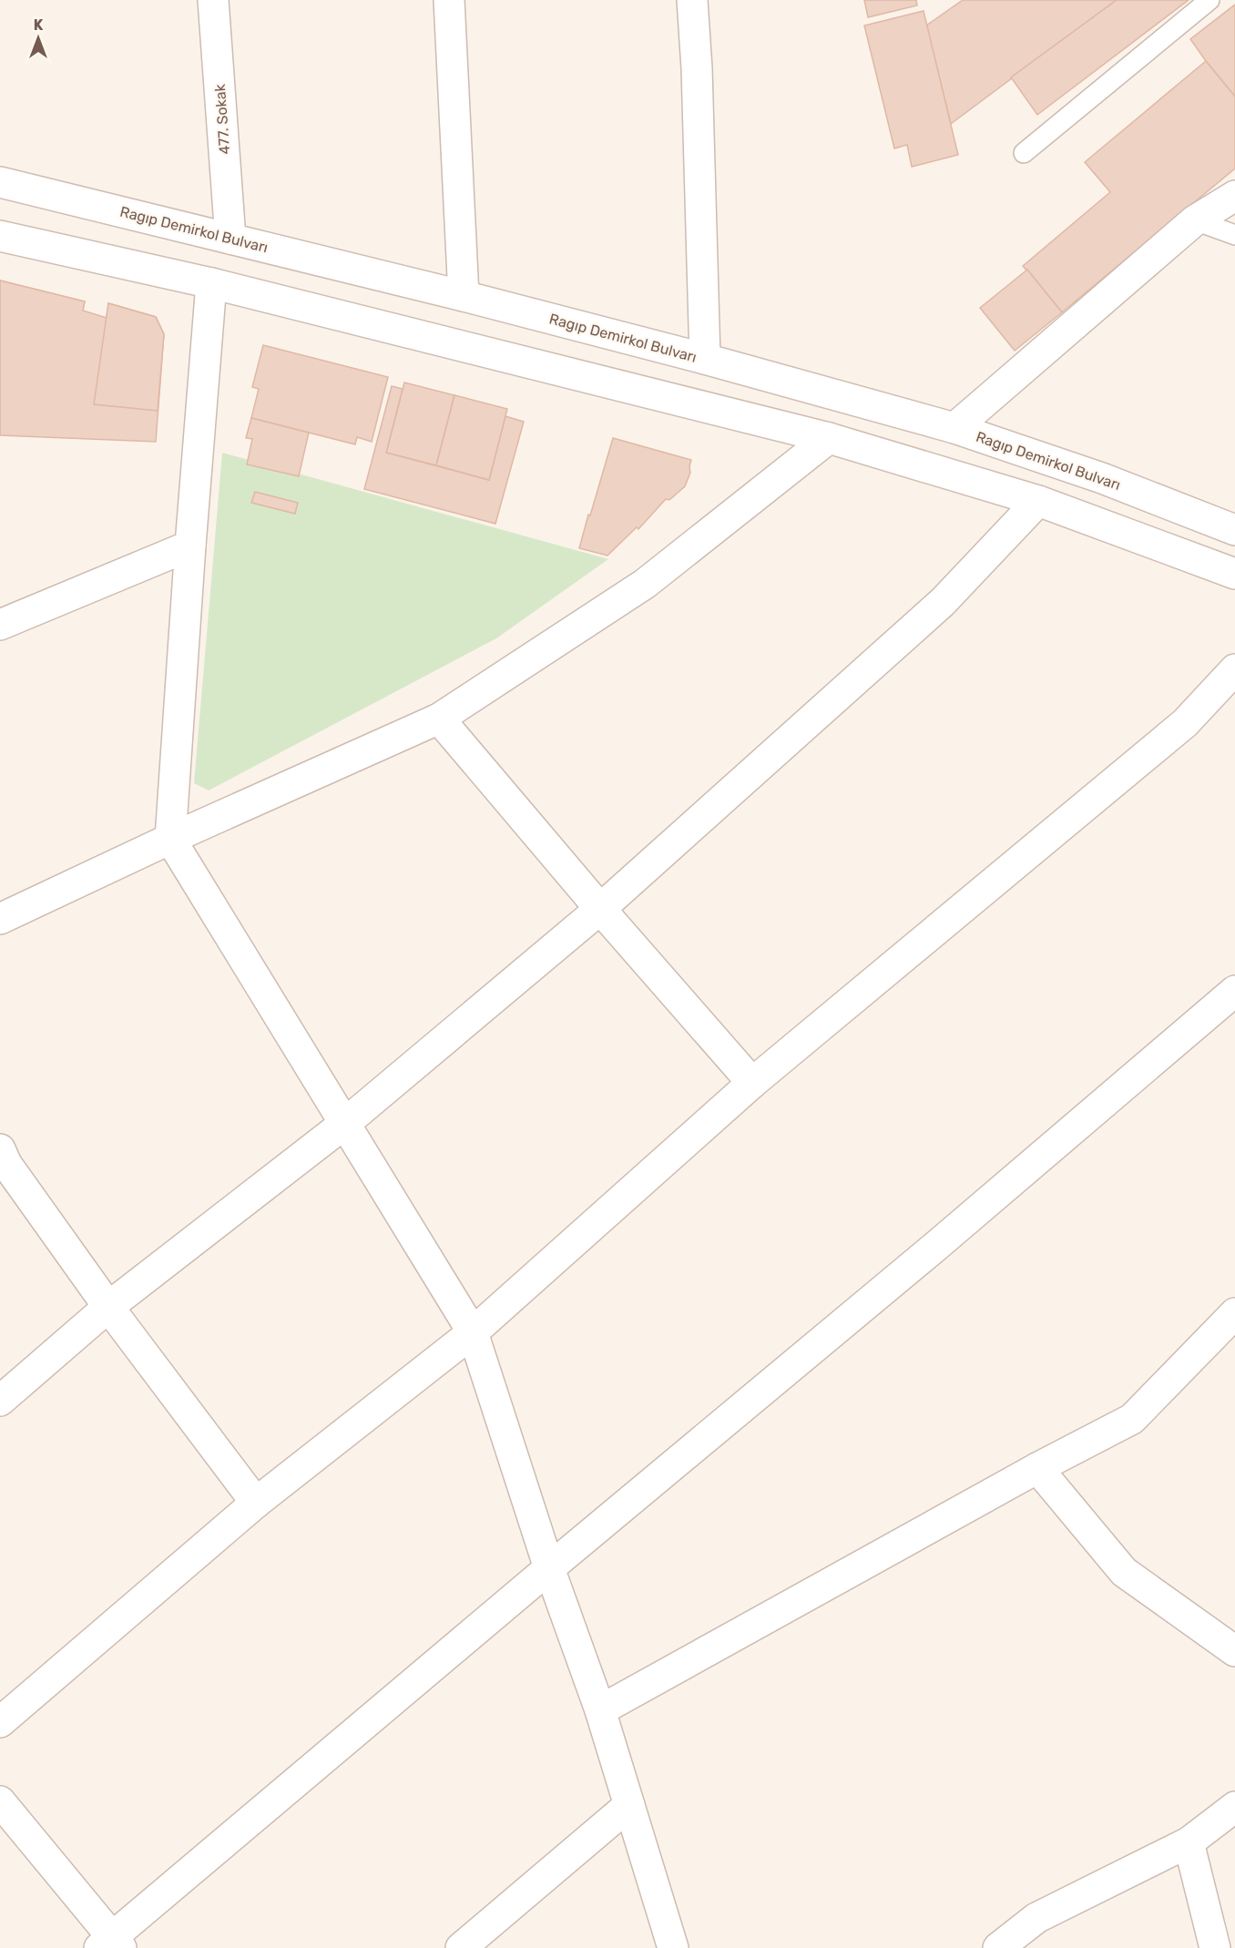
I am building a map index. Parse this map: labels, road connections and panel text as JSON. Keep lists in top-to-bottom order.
{
  "streets": {
    "street": ["477. Sokak", "Ragıp Demirkol Bulvarı"]
  },
  "crossings": [
    ["477. Sokak", "Ragıp Demirkol Bulvarı"]
  ],
  "north": "top"
}
